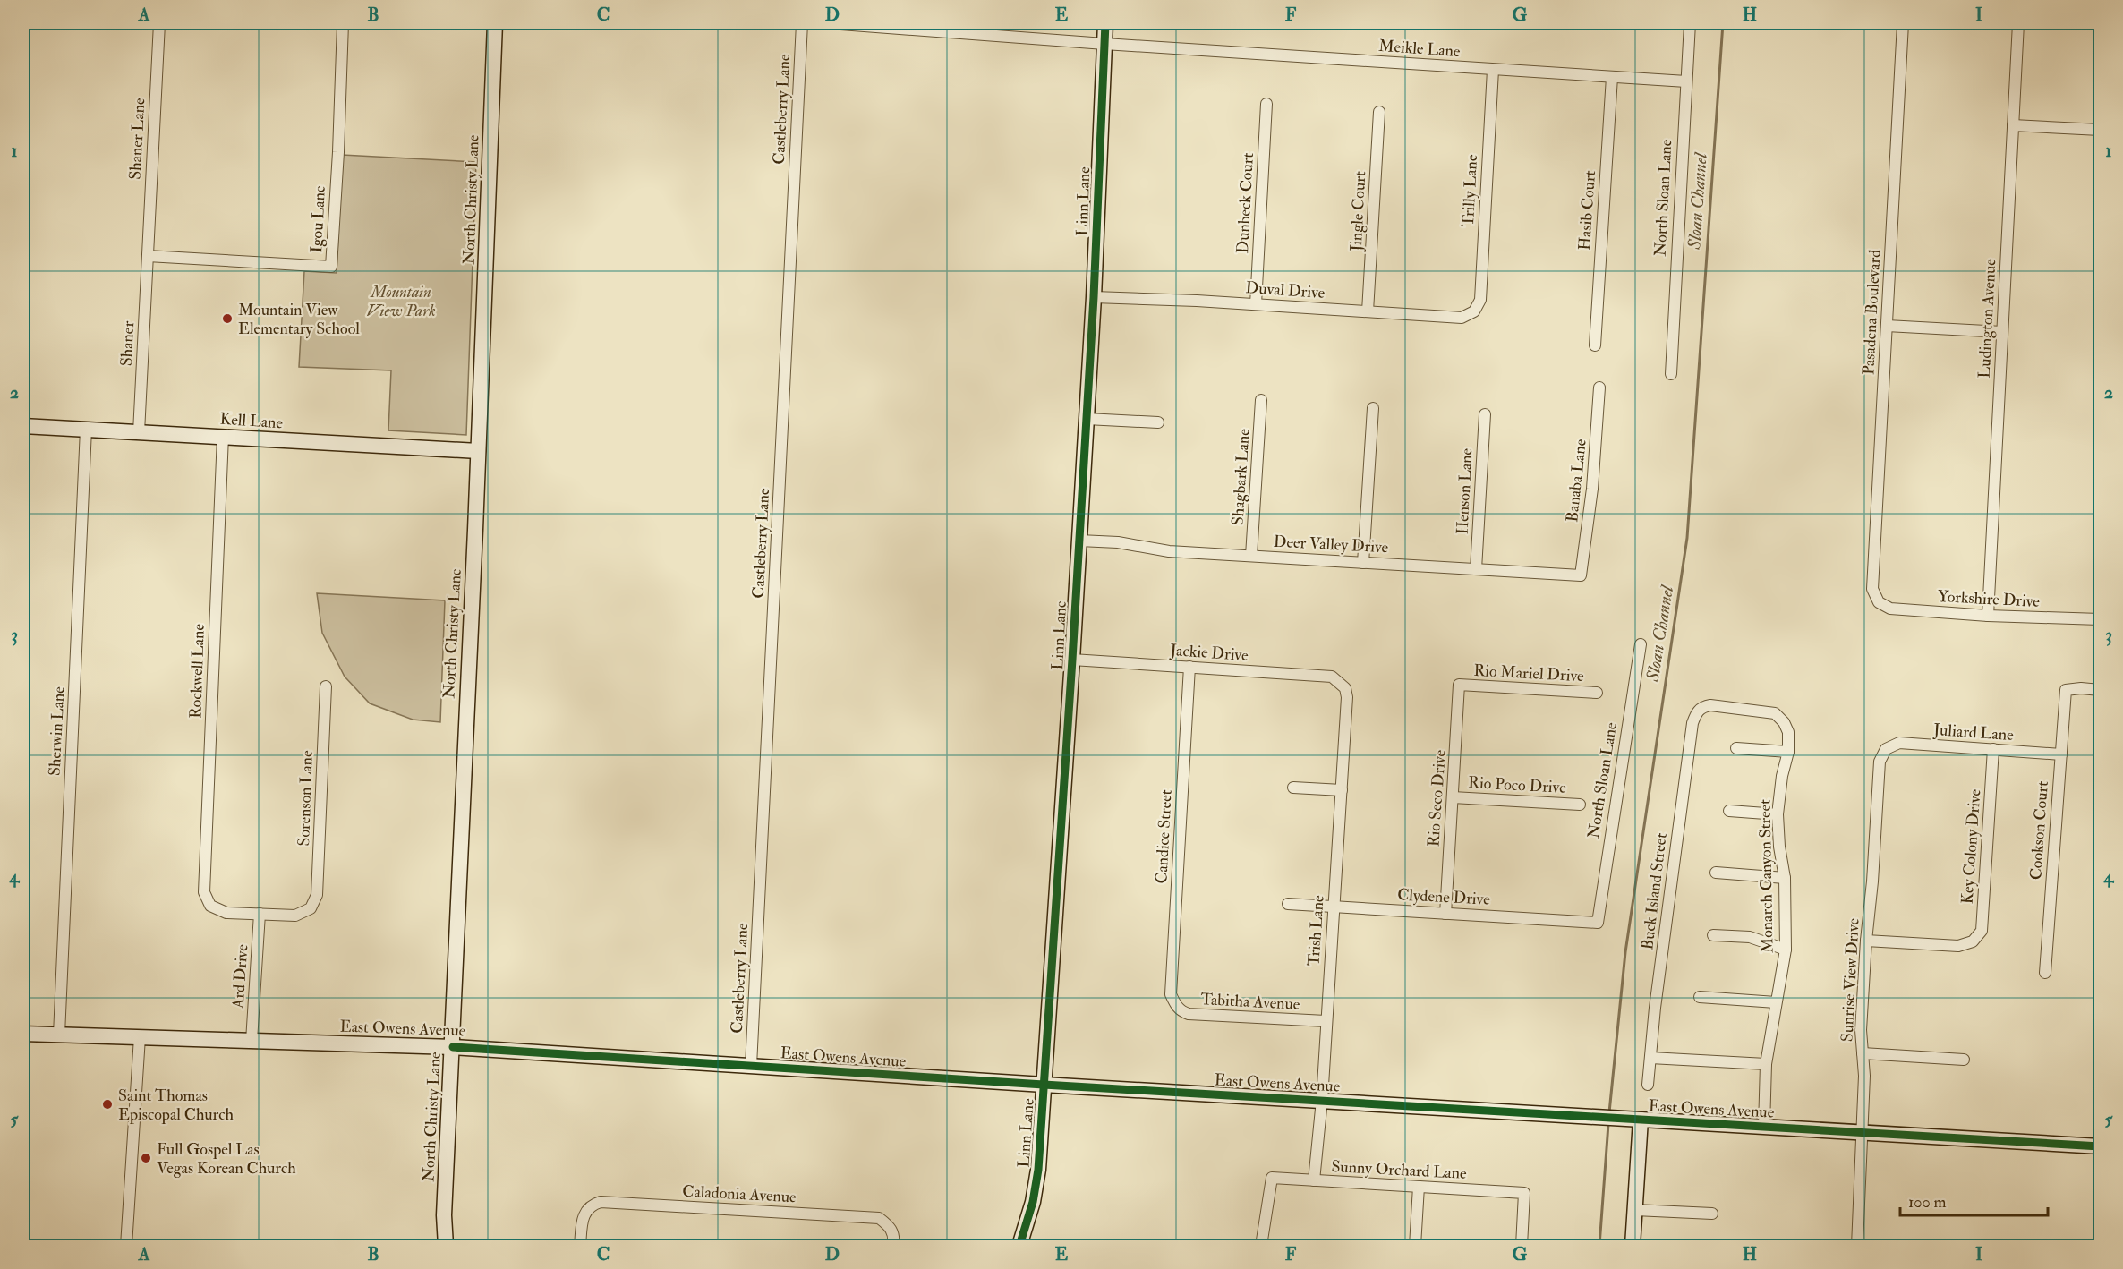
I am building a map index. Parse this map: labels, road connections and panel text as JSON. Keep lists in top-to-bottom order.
{
  "streets": {
    "street": [
      "Meikle Lane",
      "Castleberry Lane",
      "Shaner Lane",
      "Trilly Lane",
      "North Sloan Lane",
      "North Christy Lane",
      "Linn Lane",
      "Dunbeck Court",
      "Hasib Court",
      "Jingle Court",
      "Igou Lane",
      "Duval Drive",
      "Pasadena Boulevard",
      "Ludington Avenue",
      "Shaner",
      "Kell Lane",
      "Shagbark Lane",
      "Banaba Lane",
      "Henson Lane",
      "Deer Valley Drive",
      "Yorkshire Drive",
      "Jackie Drive",
      "Rockwell Lane",
      "Rio Mariel Drive",
      "Sherwin Lane",
      "Juliard Lane",
      "Rio Poco Drive",
      "Sorenson Lane",
      "Rio Seco Drive",
      "Cookson Court",
      "Candice Street",
      "Key Colony Drive",
      "Monarch Canyon Street",
      "Buck Island Street",
      "Clydene Drive",
      "Trish Lane",
      "Ard Drive",
      "Sunrise View Drive",
      "Tabitha Avenue",
      "East Owens Avenue",
      "Sunny Orchard Lane",
      "Caladonia Avenue"
    ]
  },
  "crossings": [
    ["Meikle Lane", "Trilly Lane"],
    ["Meikle Lane", "North Sloan Lane"],
    ["Meikle Lane", "Linn Lane"],
    ["Meikle Lane", "Hasib Court"],
    ["Castleberry Lane", "East Owens Avenue"],
    ["Shaner Lane", "Igou Lane"],
    ["Shaner Lane", "Shaner"],
    ["Trilly Lane", "Duval Drive"],
    ["North Sloan Lane", "Clydene Drive"],
    ["North Christy Lane", "Kell Lane"],
    ["North Christy Lane", "East Owens Avenue"],
    ["Linn Lane", "Duval Drive"],
    ["Linn Lane", "Deer Valley Drive"],
    ["Linn Lane", "Jackie Drive"],
    ["Linn Lane", "East Owens Avenue"],
    ["Dunbeck Court", "Duval Drive"],
    ["Jingle Court", "Duval Drive"],
    ["Igou Lane", "Shaner"],
    ["Pasadena Boulevard", "Yorkshire Drive"],
    ["Ludington Avenue", "Yorkshire Drive"],
    ["Shaner", "Kell Lane"],
    ["Kell Lane", "Rockwell Lane"],
    ["Kell Lane", "Sherwin Lane"],
    ["Shagbark Lane", "Deer Valley Drive"],
    ["Banaba Lane", "Deer Valley Drive"],
    ["Henson Lane", "Deer Valley Drive"],
    ["Jackie Drive", "Candice Street"],
    ["Jackie Drive", "Trish Lane"],
    ["Rockwell Lane", "Sorenson Lane"],
    ["Rockwell Lane", "Ard Drive"],
    ["Rio Mariel Drive", "Rio Seco Drive"],
    ["Sherwin Lane", "East Owens Avenue"],
    ["Juliard Lane", "Cookson Court"],
    ["Juliard Lane", "Key Colony Drive"],
    ["Juliard Lane", "Sunrise View Drive"],
    ["Rio Poco Drive", "Rio Seco Drive"],
    ["Sorenson Lane", "Ard Drive"],
    ["Rio Seco Drive", "Clydene Drive"],
    ["Candice Street", "Tabitha Avenue"],
    ["Key Colony Drive", "Sunrise View Drive"],
    ["Monarch Canyon Street", "Buck Island Street"],
    ["Monarch Canyon Street", "East Owens Avenue"],
    ["Clydene Drive", "Trish Lane"],
    ["Trish Lane", "Tabitha Avenue"],
    ["Trish Lane", "East Owens Avenue"],
    ["Trish Lane", "Sunny Orchard Lane"],
    ["Ard Drive", "East Owens Avenue"],
    ["Sunrise View Drive", "East Owens Avenue"]
  ],
  "water": ["Sloan Channel"],
  "parks": ["Mountain View Park"],
  "places": ["Mountain View Elementary School", "Saint Thomas Episcopal Church", "Full Gospel Las Vegas Korean Church"],
  "scale_bar": "100 m",
  "grid": {
    "columns": [
      "A",
      "B",
      "C",
      "D",
      "E",
      "F",
      "G",
      "H",
      "I"
    ],
    "rows": [
      "1",
      "2",
      "3",
      "4",
      "5"
    ]
  }
}
